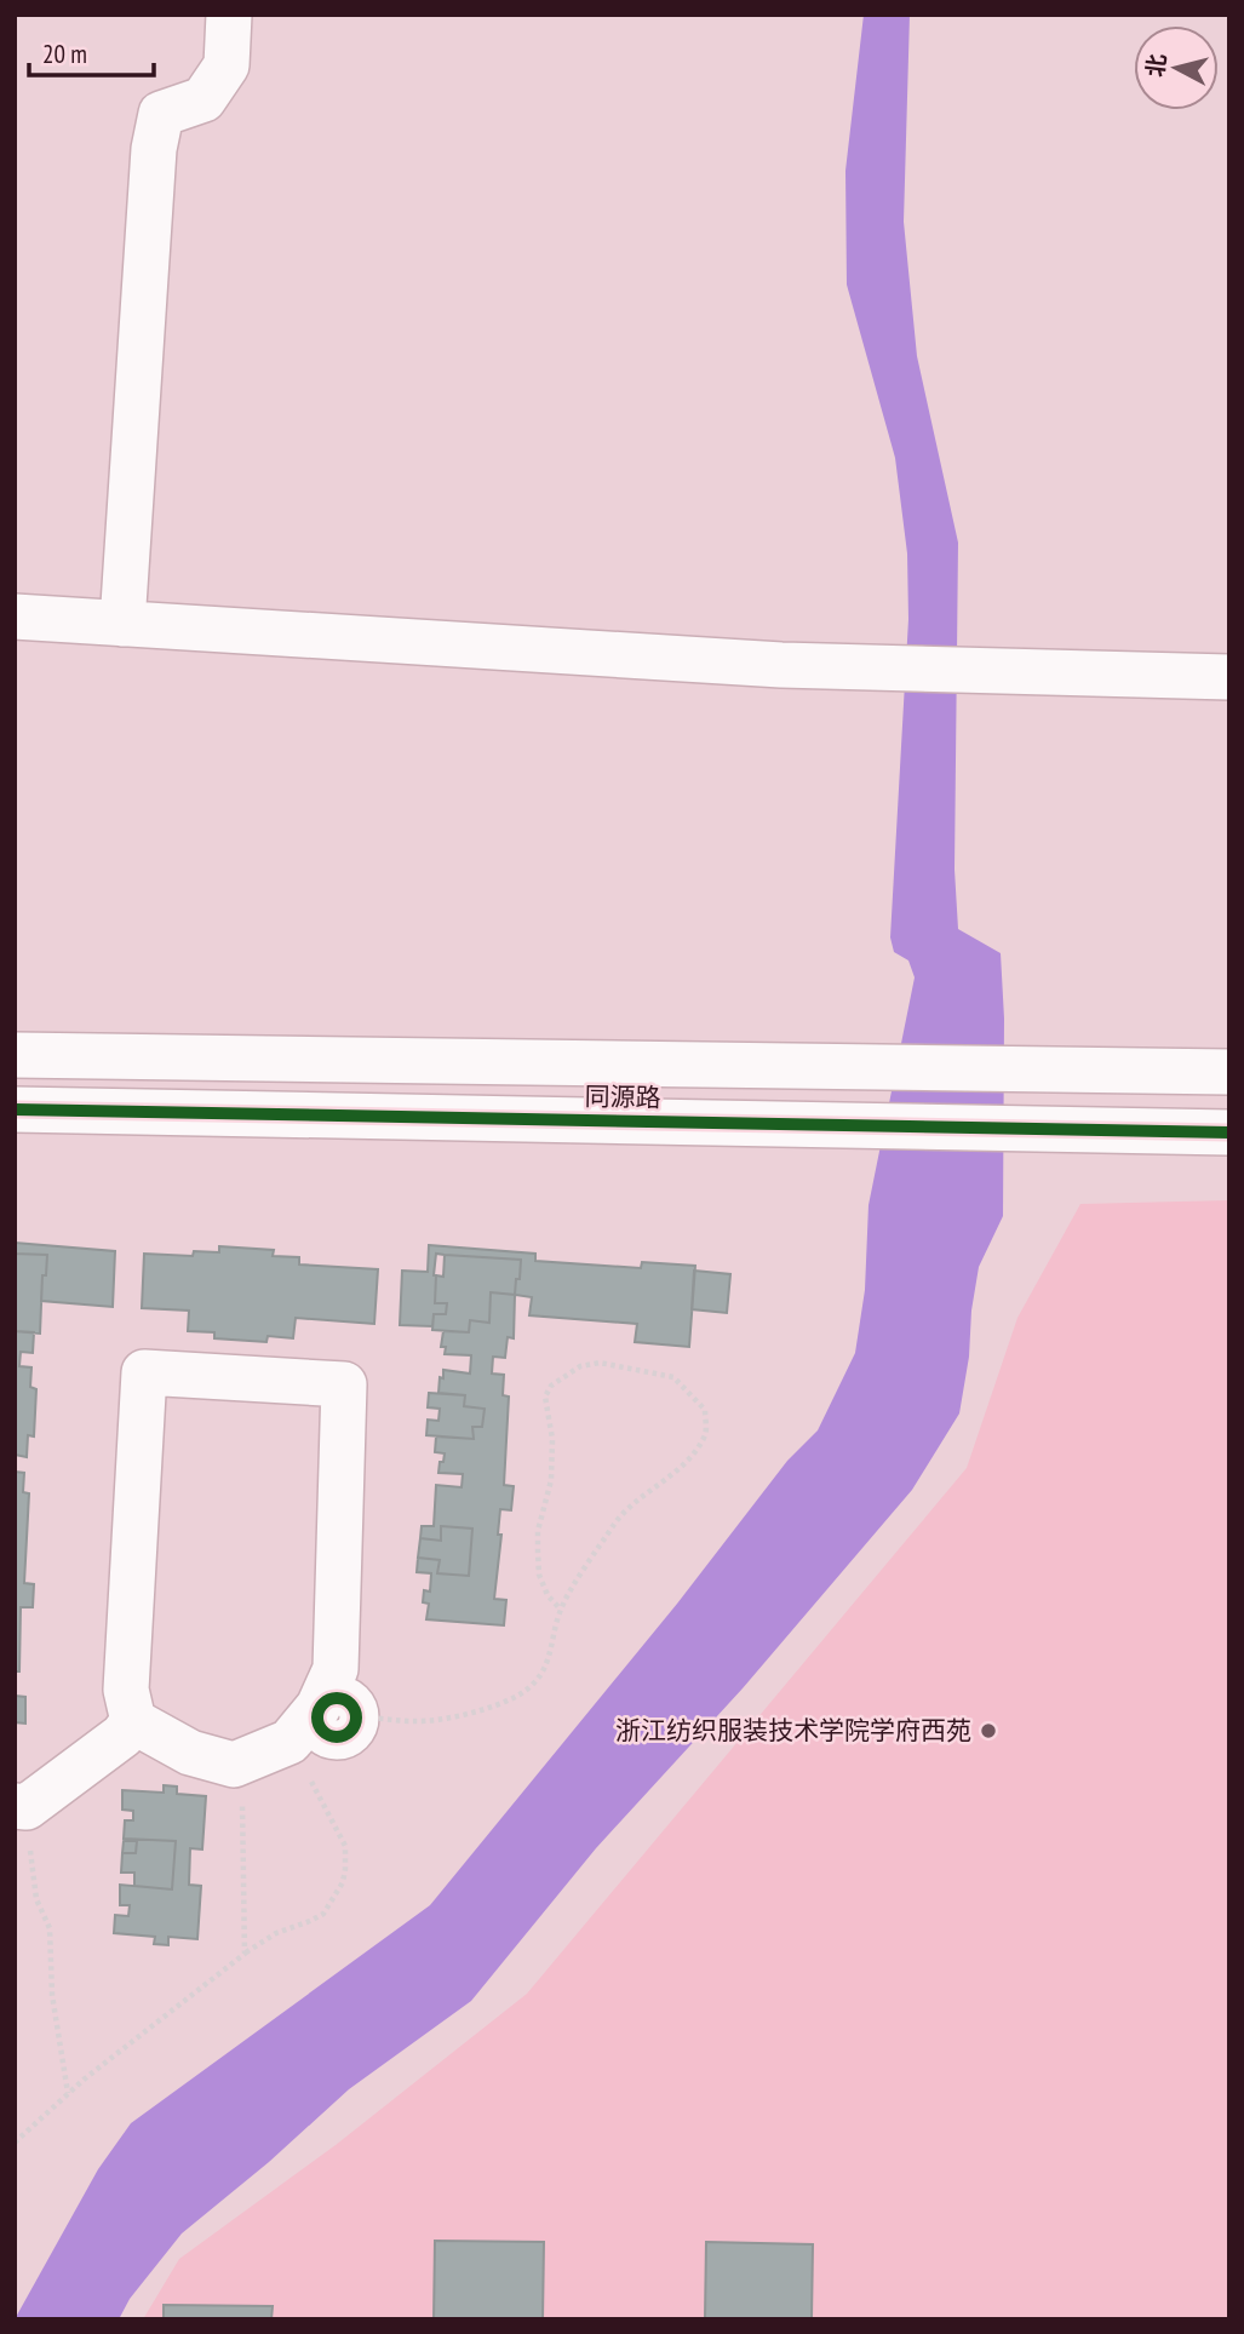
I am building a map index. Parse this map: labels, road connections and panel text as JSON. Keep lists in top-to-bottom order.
{
  "streets": {
    "street": ["同源路"]
  },
  "places": ["浙江纺织服装技术学院学府西苑"],
  "scale_bar": "20 m",
  "north": "left"
}
